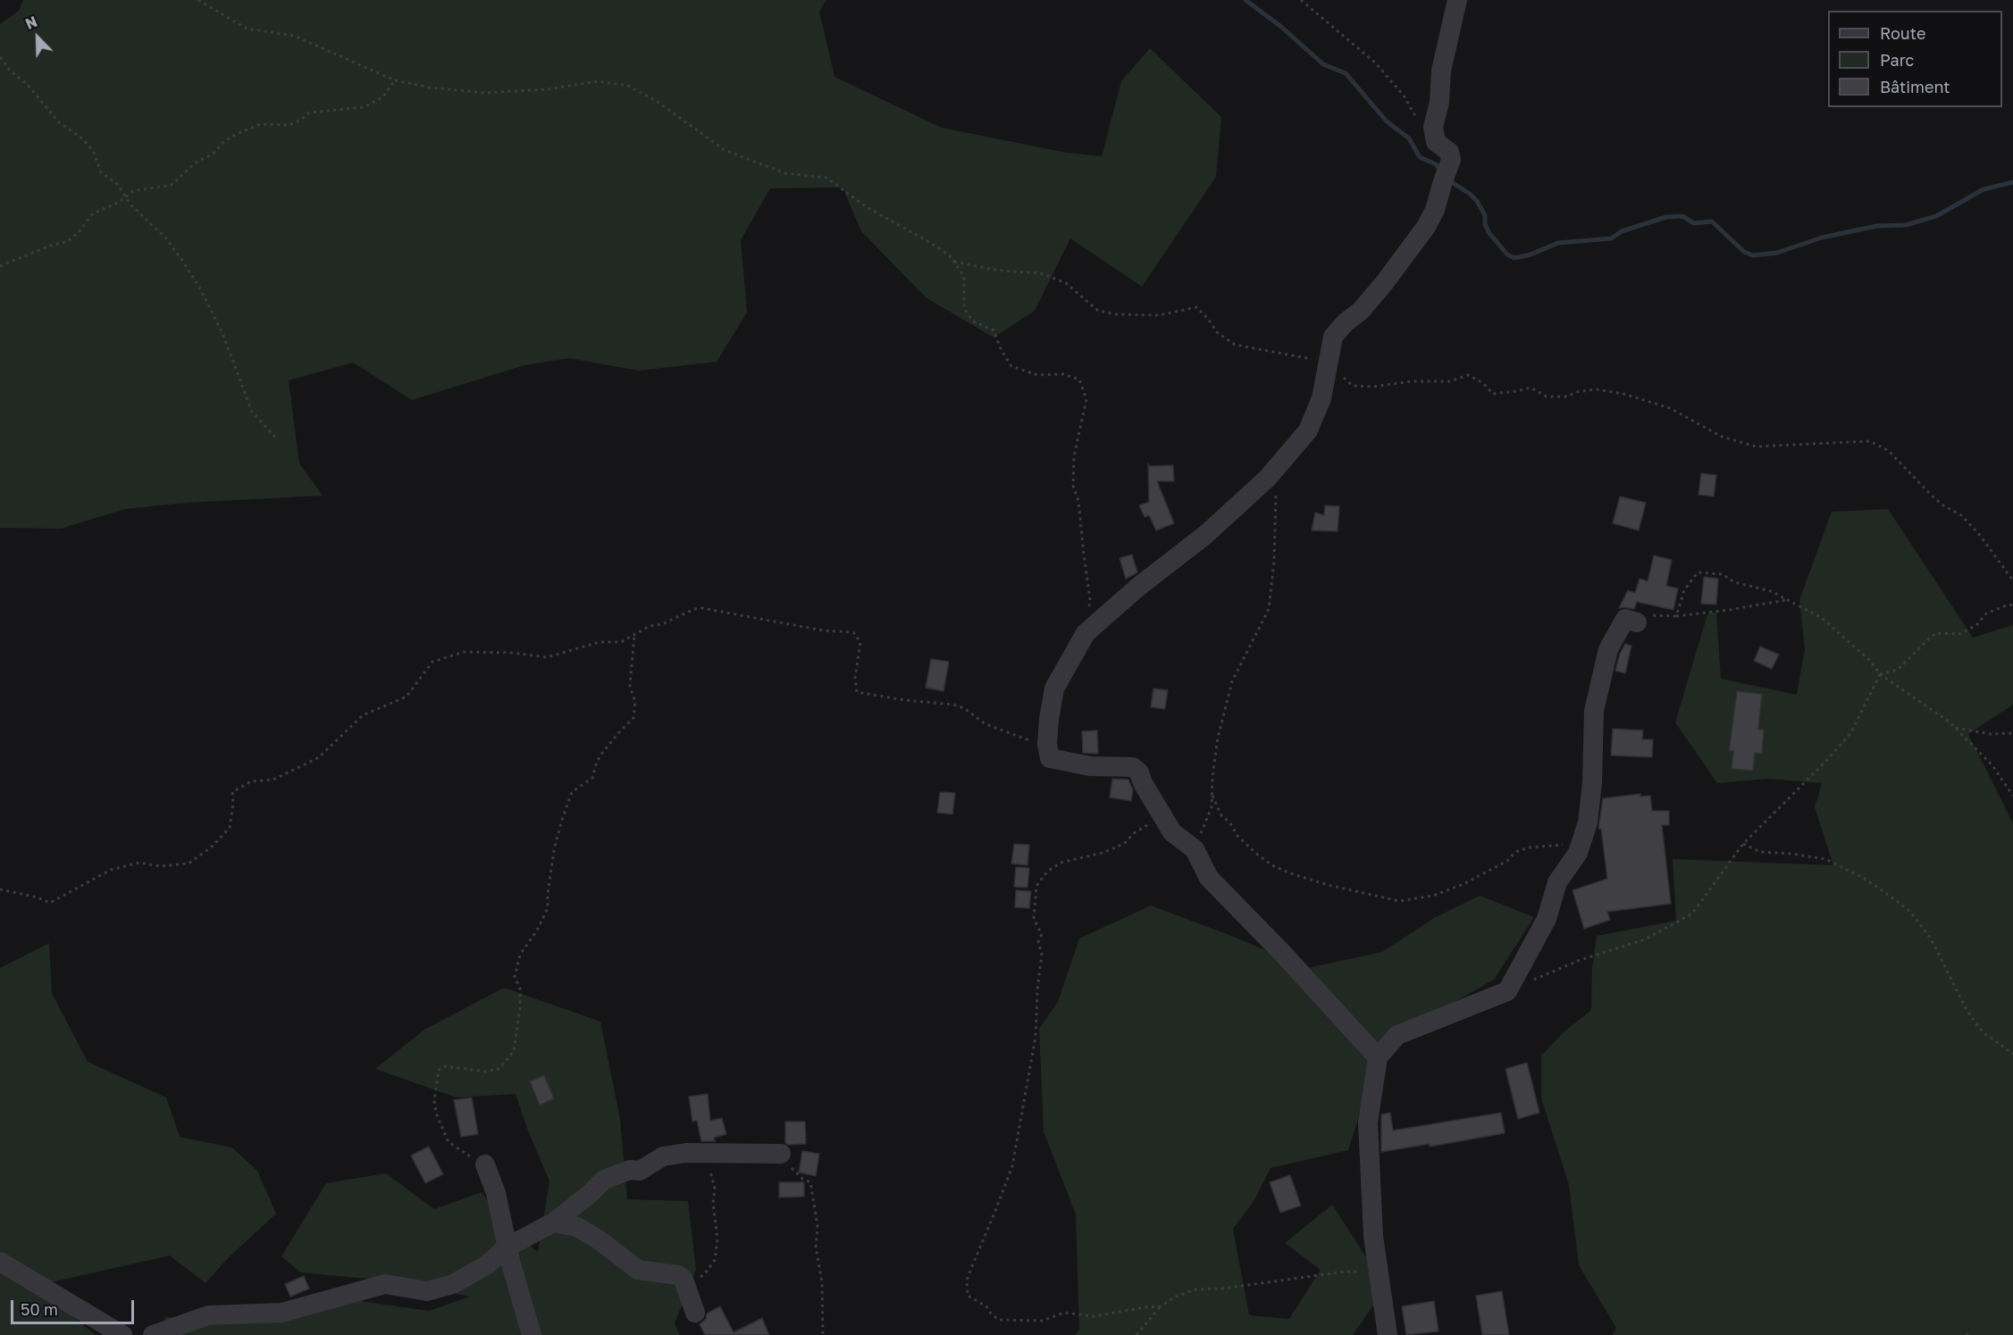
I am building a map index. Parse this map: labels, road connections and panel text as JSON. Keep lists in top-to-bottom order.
{
  "legend": ["Route", "Parc", "Bâtiment"],
  "scale_bar": "50 m",
  "north": "top left"
}
